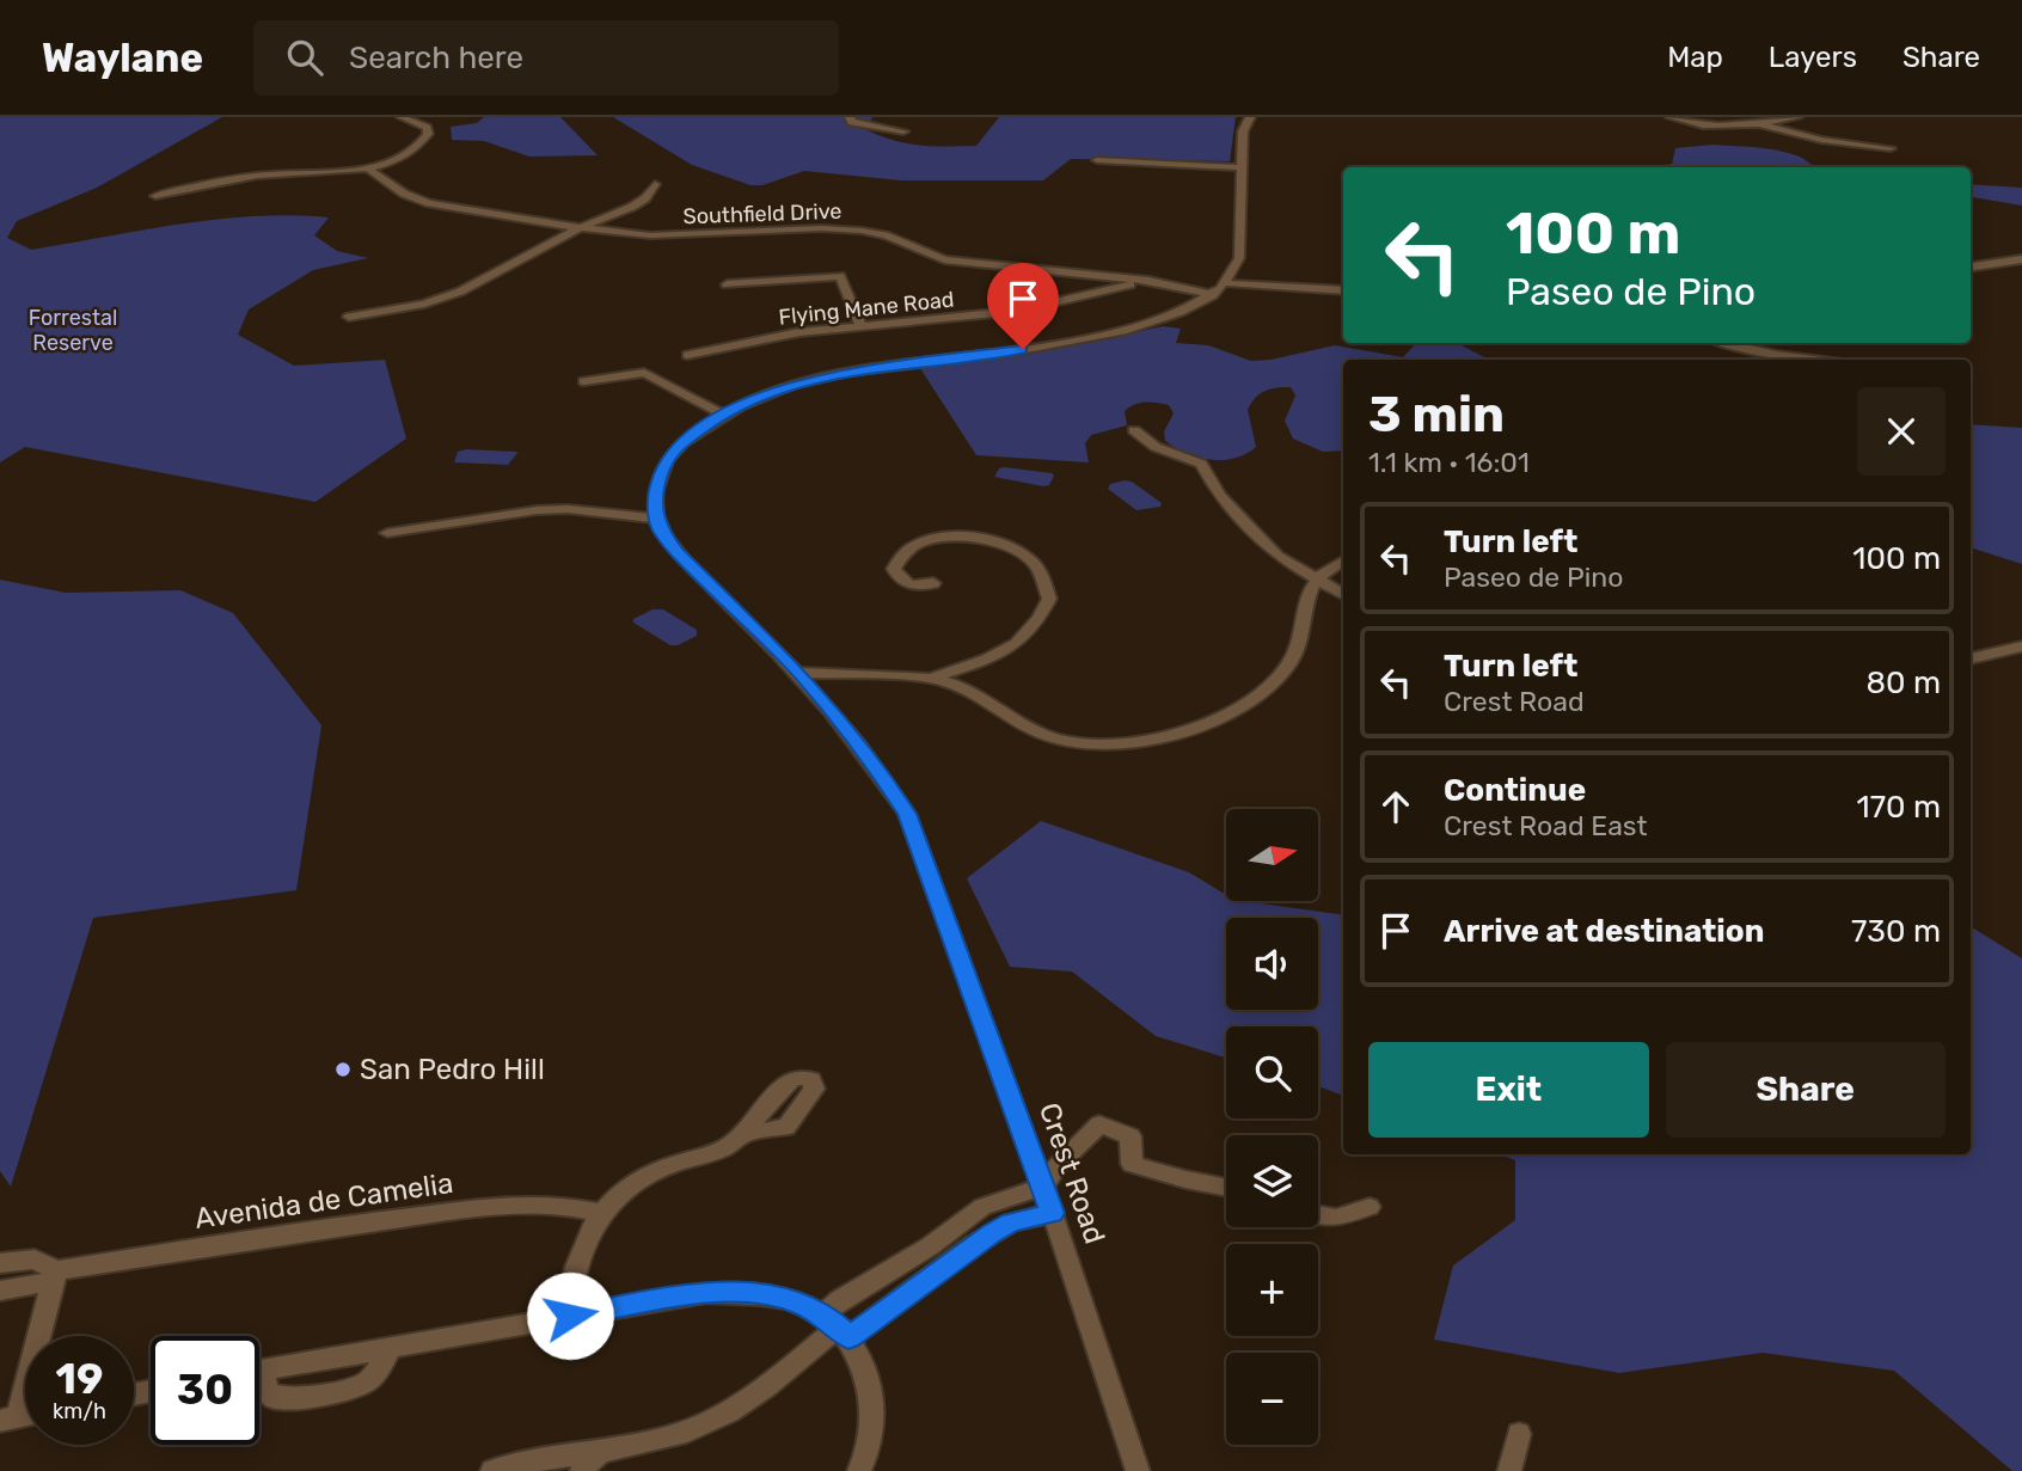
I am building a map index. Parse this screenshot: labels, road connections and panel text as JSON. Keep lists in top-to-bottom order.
{
  "streets": {
    "street": [
      "Southfield Drive",
      "Flying Mane Road",
      "Crest Road",
      "Avenida de Camelia"
    ]
  },
  "crossings": [
    ["Southfield Drive", "Flying Mane Road"]
  ],
  "parks": ["Forrestal Reserve"],
  "places": ["San Pedro Hill"],
  "north": "right",
  "page": {
    "header": "Waylane",
    "search": "Search here",
    "nav": ["Map", "Layers", "Share"],
    "turn": ["100 m", "Paseo de Pino"],
    "heading": ["3 min", "1.1 km · 16:01"],
    "list": [
      {
        "name": "Turn left",
        "note": "Paseo de Pino",
        "value": "100 m"
      },
      {
        "name": "Turn left",
        "note": "Crest Road",
        "value": "80 m"
      },
      {
        "name": "Continue",
        "note": "Crest Road East",
        "value": "170 m"
      },
      {
        "name": "Arrive at destination",
        "value": "730 m"
      }
    ],
    "map_buttons": ["+", "−"],
    "buttons": ["Exit", "Share"],
    "speed": "19 km/h",
    "limit": "30"
  }
}
